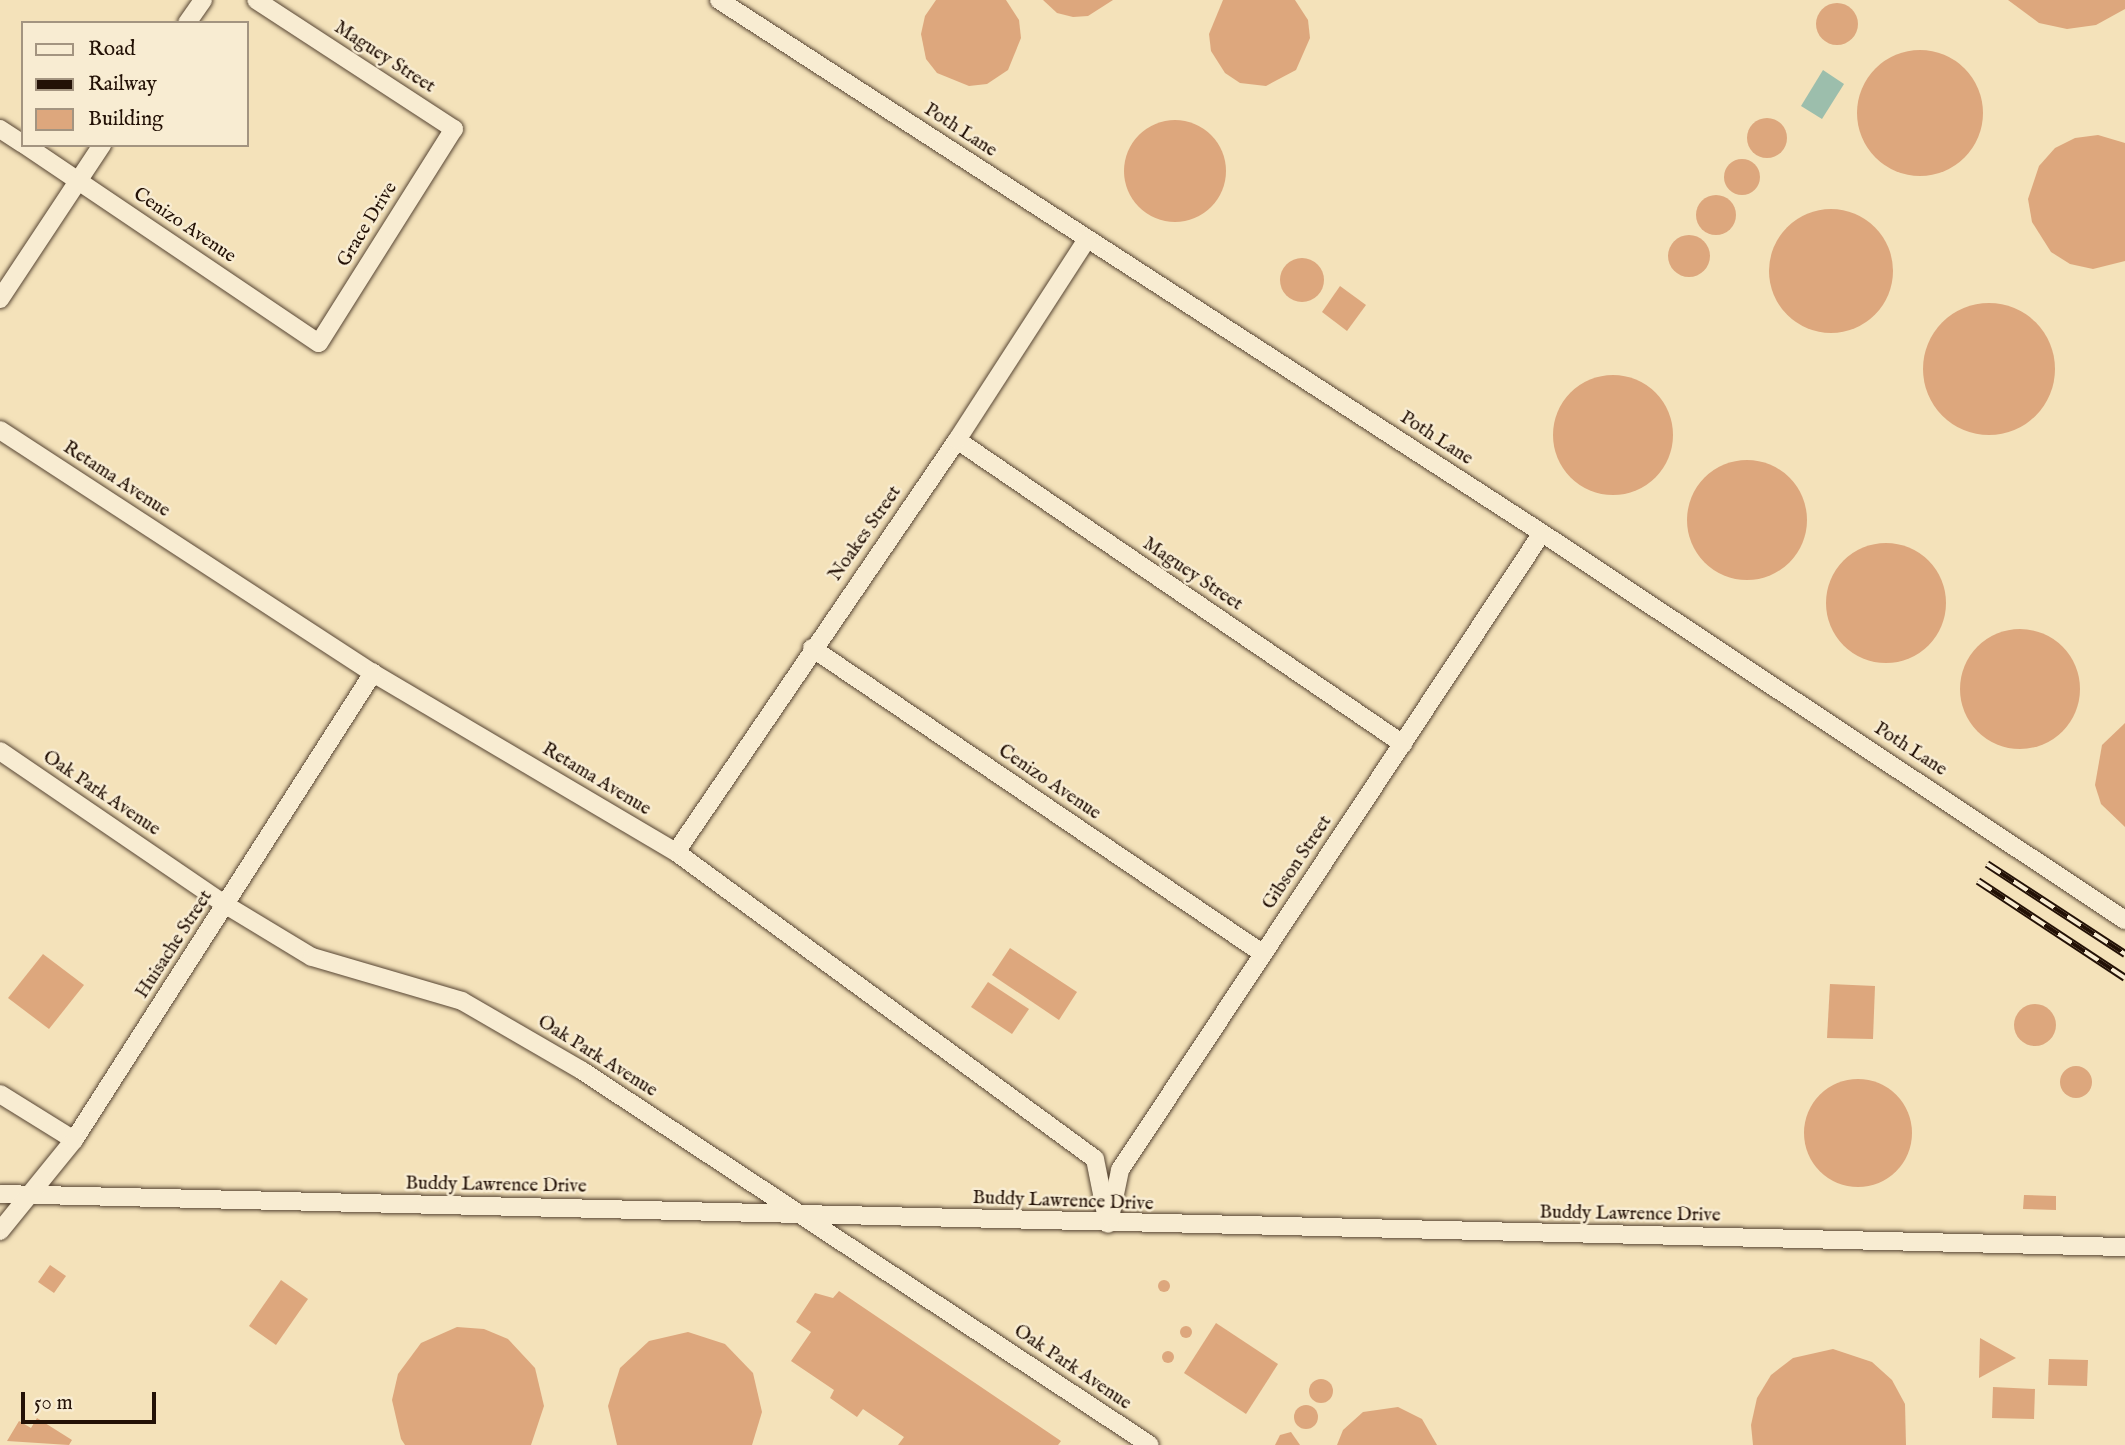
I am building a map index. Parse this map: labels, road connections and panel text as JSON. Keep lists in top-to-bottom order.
{
  "streets": {
    "street": [
      "Maguey Street",
      "Poth Lane",
      "Grace Drive",
      "Cenizo Avenue",
      "Retama Avenue",
      "Noakes Street",
      "Oak Park Avenue",
      "Gibson Street",
      "Huisache Street",
      "Buddy Lawrence Drive"
    ]
  },
  "crossings": [
    ["Maguey Street", "Grace Drive"],
    ["Maguey Street", "Noakes Street"],
    ["Maguey Street", "Gibson Street"],
    ["Poth Lane", "Noakes Street"],
    ["Poth Lane", "Gibson Street"],
    ["Grace Drive", "Cenizo Avenue"],
    ["Cenizo Avenue", "Noakes Street"],
    ["Cenizo Avenue", "Gibson Street"],
    ["Retama Avenue", "Noakes Street"],
    ["Retama Avenue", "Gibson Street"],
    ["Retama Avenue", "Huisache Street"],
    ["Retama Avenue", "Buddy Lawrence Drive"],
    ["Oak Park Avenue", "Huisache Street"],
    ["Oak Park Avenue", "Buddy Lawrence Drive"],
    ["Gibson Street", "Buddy Lawrence Drive"],
    ["Huisache Street", "Buddy Lawrence Drive"]
  ],
  "legend": ["Road", "Railway", "Building"],
  "scale_bar": "50 m"
}
